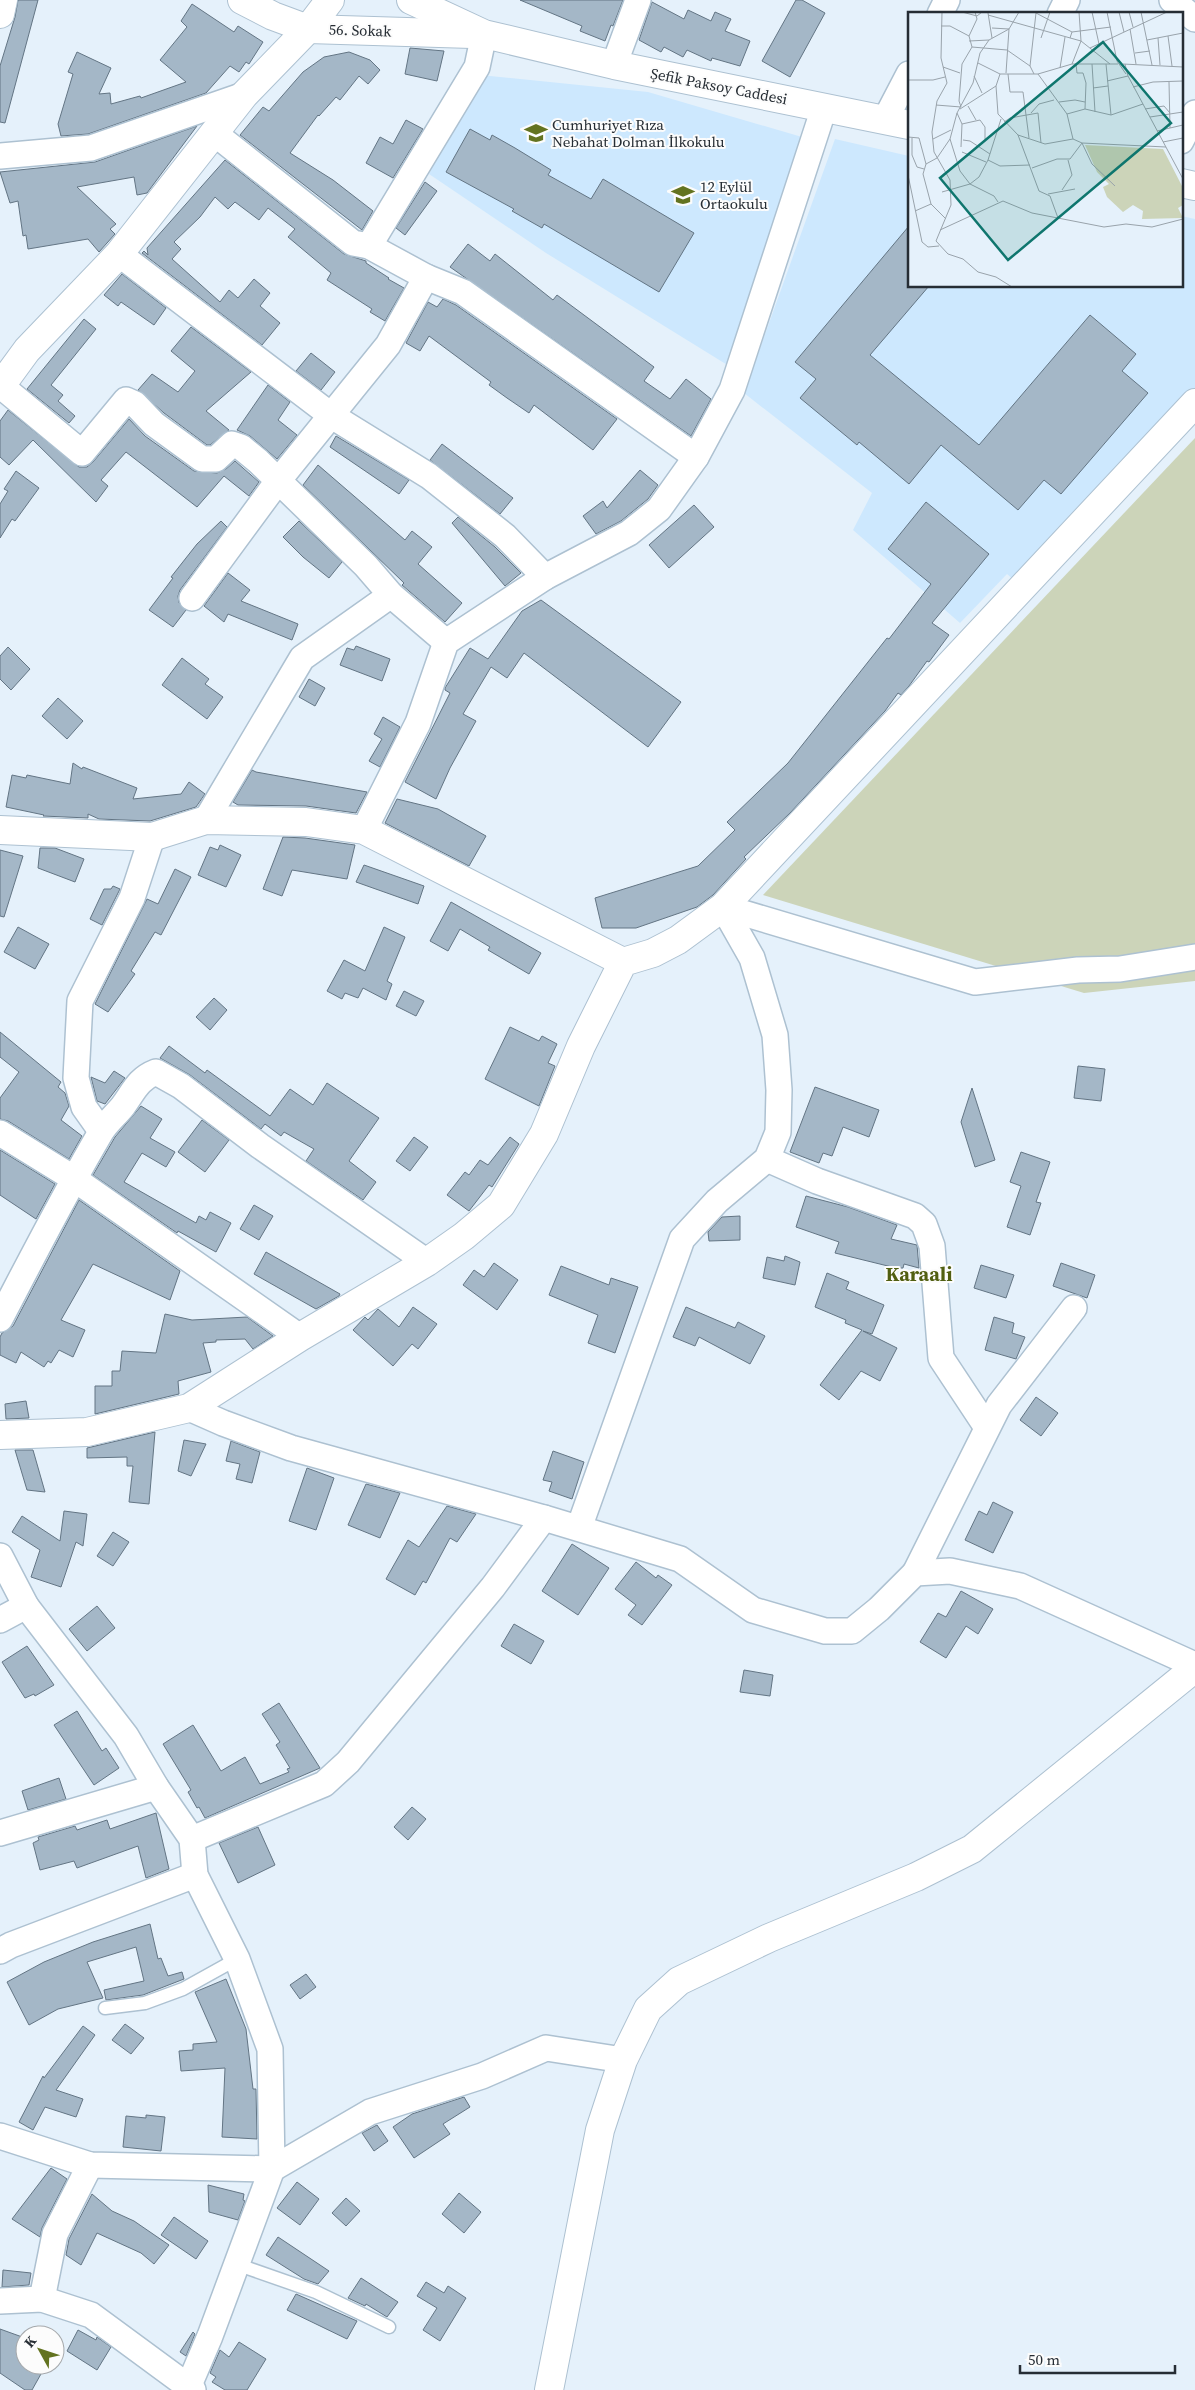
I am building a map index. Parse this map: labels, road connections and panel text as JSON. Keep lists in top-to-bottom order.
{
  "streets": {
    "street": ["56. Sokak", "Şefik Paksoy Caddesi"]
  },
  "crossings": [
    ["56. Sokak", "Şefik Paksoy Caddesi"]
  ],
  "districts": ["Karaali"],
  "places": {
    "school or university": ["Cumhuriyet Rıza Nebahat Dolman İlkokulu", "12 Eylül Ortaokulu"]
  },
  "scale_bar": "50 m",
  "north": "top left"
}
